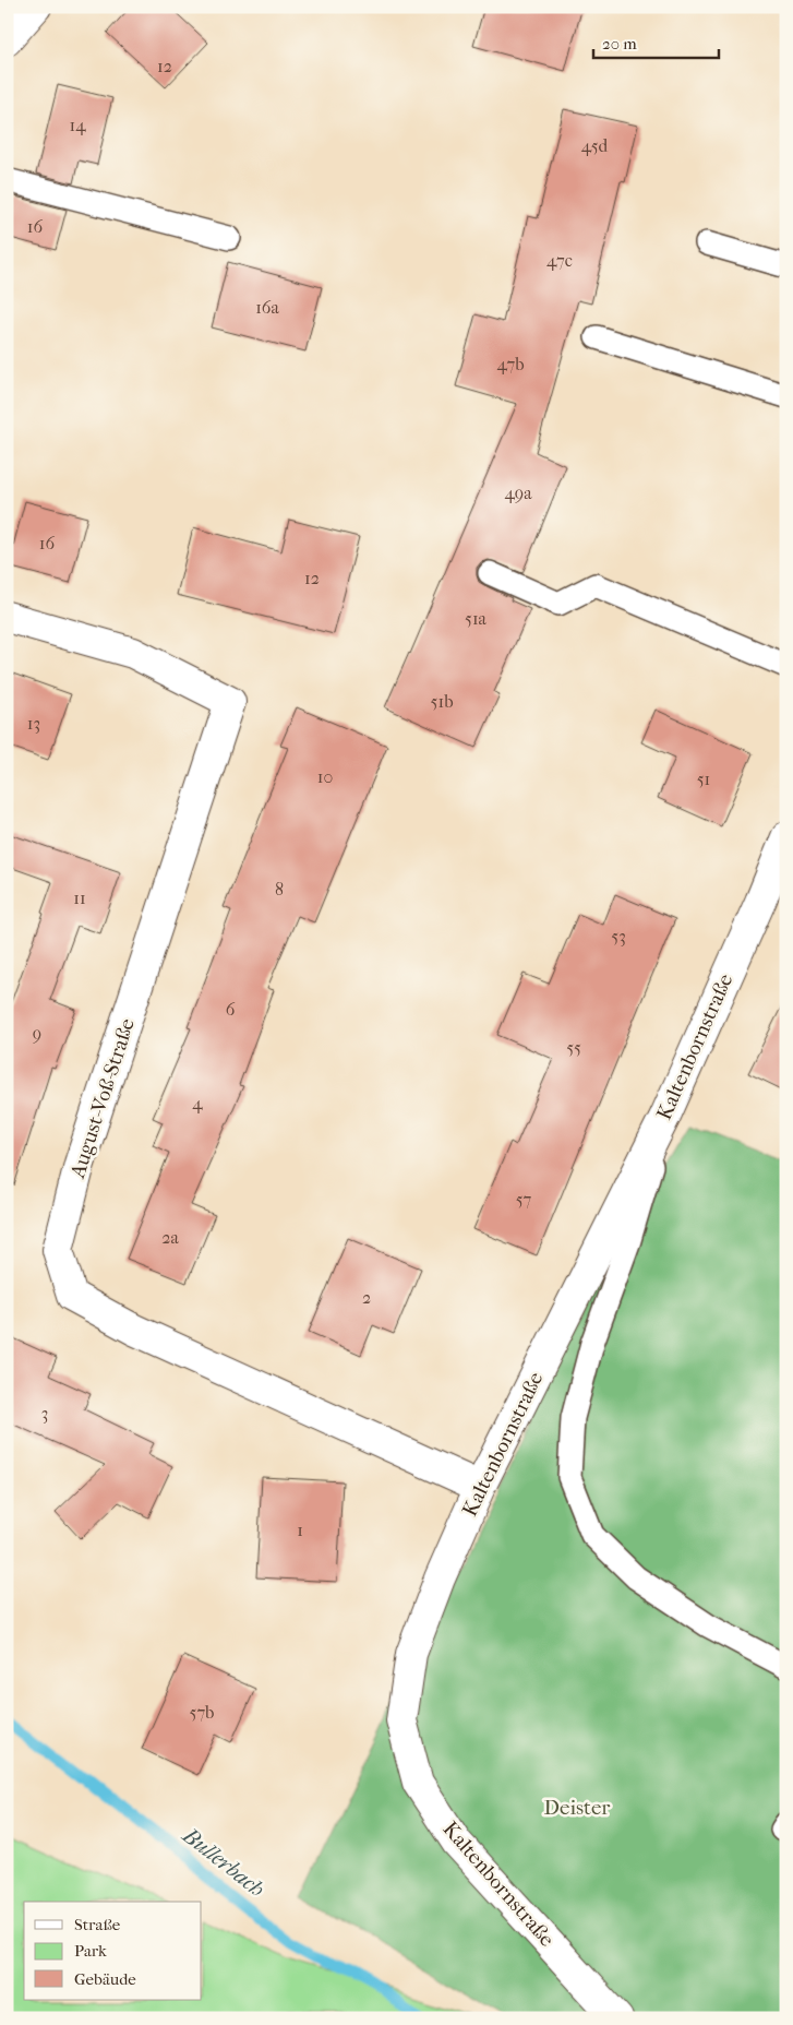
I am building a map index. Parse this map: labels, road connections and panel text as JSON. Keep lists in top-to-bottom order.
{
  "streets": {
    "street": ["Kaltenbornstraße", "August-Voß-Straße"]
  },
  "crossings": [
    ["Kaltenbornstraße", "August-Voß-Straße"]
  ],
  "water": ["Bullerbach"],
  "parks": ["Deister"],
  "house_numbers": [
    "12",
    "14",
    "45d",
    "16",
    "47c",
    "16a",
    "47b",
    "49a",
    "16",
    "12",
    "51a",
    "51b",
    "13",
    "10",
    "51",
    "8",
    "11",
    "53",
    "6",
    "9",
    "55",
    "4",
    "57",
    "2a",
    "2",
    "3",
    "1",
    "57b"
  ],
  "legend": ["Straße", "Park", "Gebäude"],
  "scale_bar": "20 m"
}
